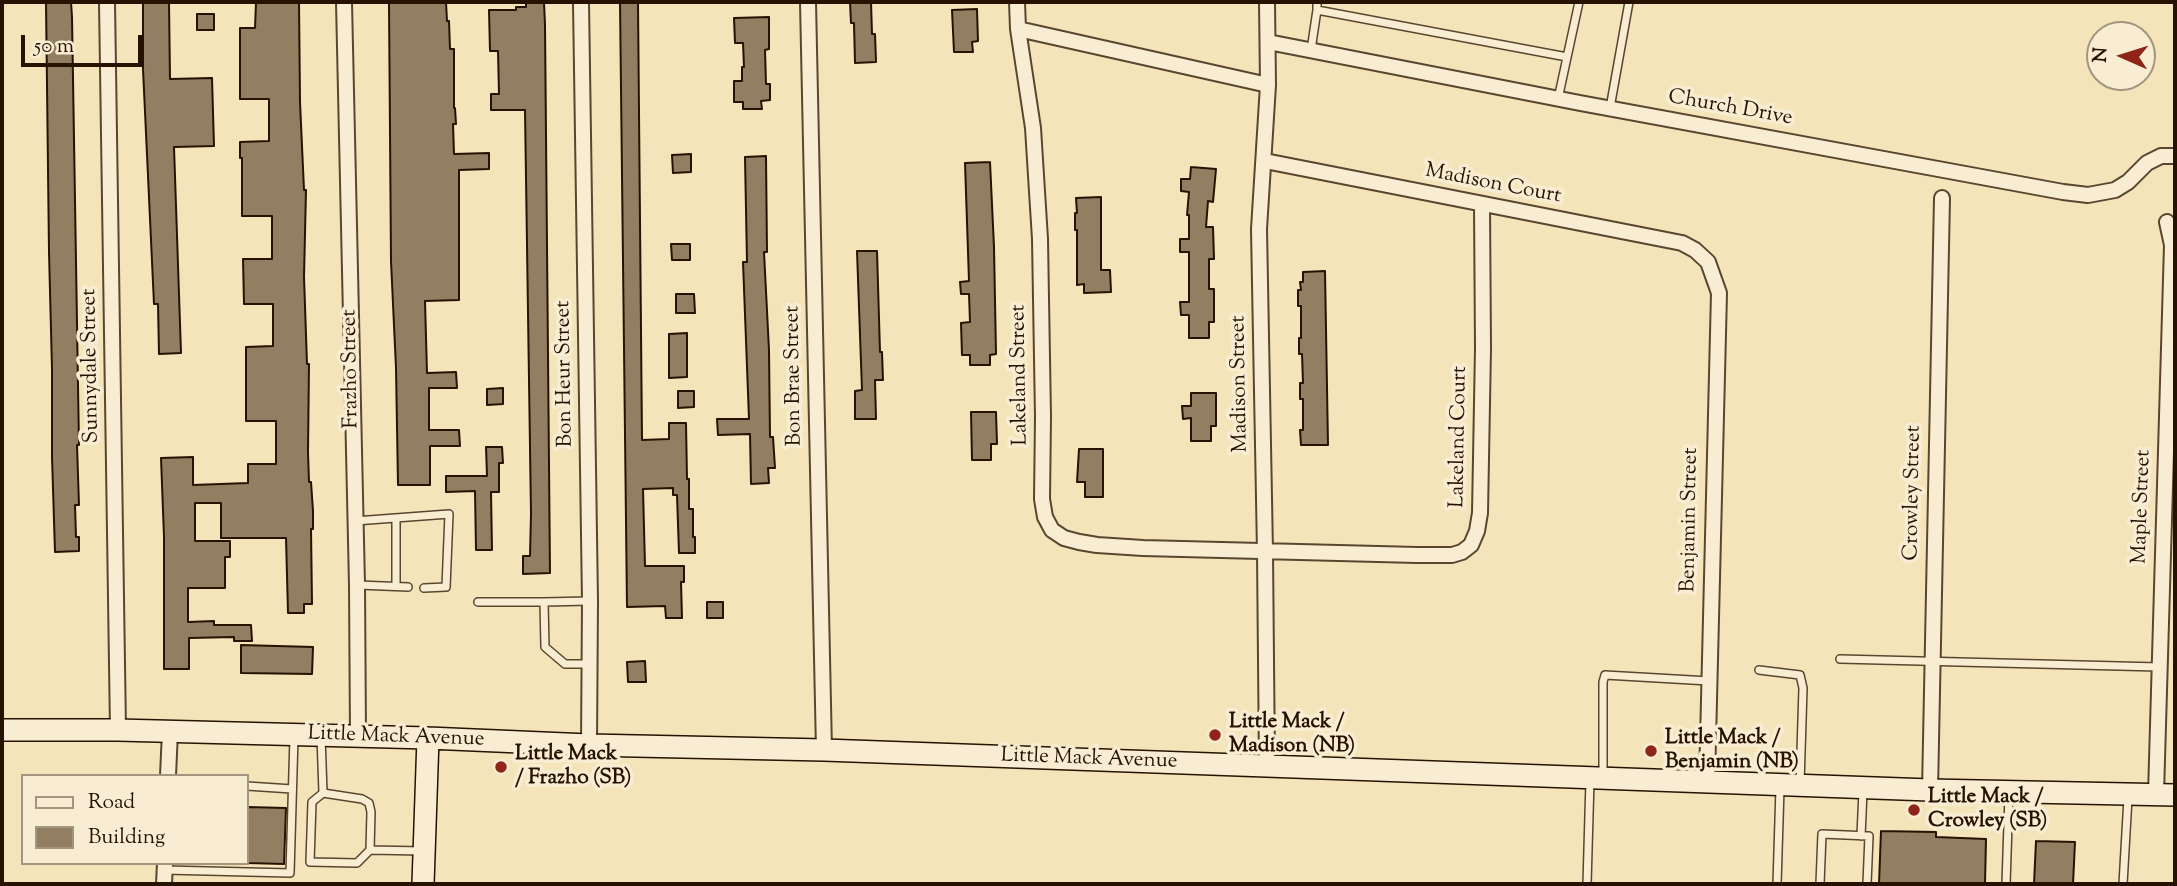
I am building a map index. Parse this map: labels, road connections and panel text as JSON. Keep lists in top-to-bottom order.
{
  "streets": {
    "main road": ["Little Mack Avenue"],
    "street": [
      "Church Drive",
      "Madison Court",
      "Sunnydale Street",
      "Frazho Street",
      "Bon Heur Street",
      "Lakeland Street",
      "Bon Brae Street",
      "Madison Street",
      "Lakeland Court",
      "Crowley Street",
      "Maple Street",
      "Benjamin Street"
    ]
  },
  "crossings": [
    ["Church Drive", "Madison Street"],
    ["Madison Court", "Madison Street"],
    ["Madison Court", "Lakeland Court"],
    ["Madison Court", "Benjamin Street"],
    ["Sunnydale Street", "Little Mack Avenue"],
    ["Frazho Street", "Little Mack Avenue"],
    ["Bon Heur Street", "Little Mack Avenue"],
    ["Lakeland Street", "Madison Street"],
    ["Lakeland Street", "Lakeland Court"],
    ["Bon Brae Street", "Little Mack Avenue"],
    ["Madison Street", "Lakeland Court"],
    ["Madison Street", "Little Mack Avenue"],
    ["Crowley Street", "Little Mack Avenue"],
    ["Maple Street", "Little Mack Avenue"],
    ["Benjamin Street", "Little Mack Avenue"]
  ],
  "places": [
    "Little Mack / Madison (NB)",
    "Little Mack / Benjamin (NB)",
    "Little Mack / Frazho (SB)",
    "Little Mack / Crowley (SB)"
  ],
  "legend": ["Road", "Building"],
  "scale_bar": "50 m",
  "north": "left"
}
